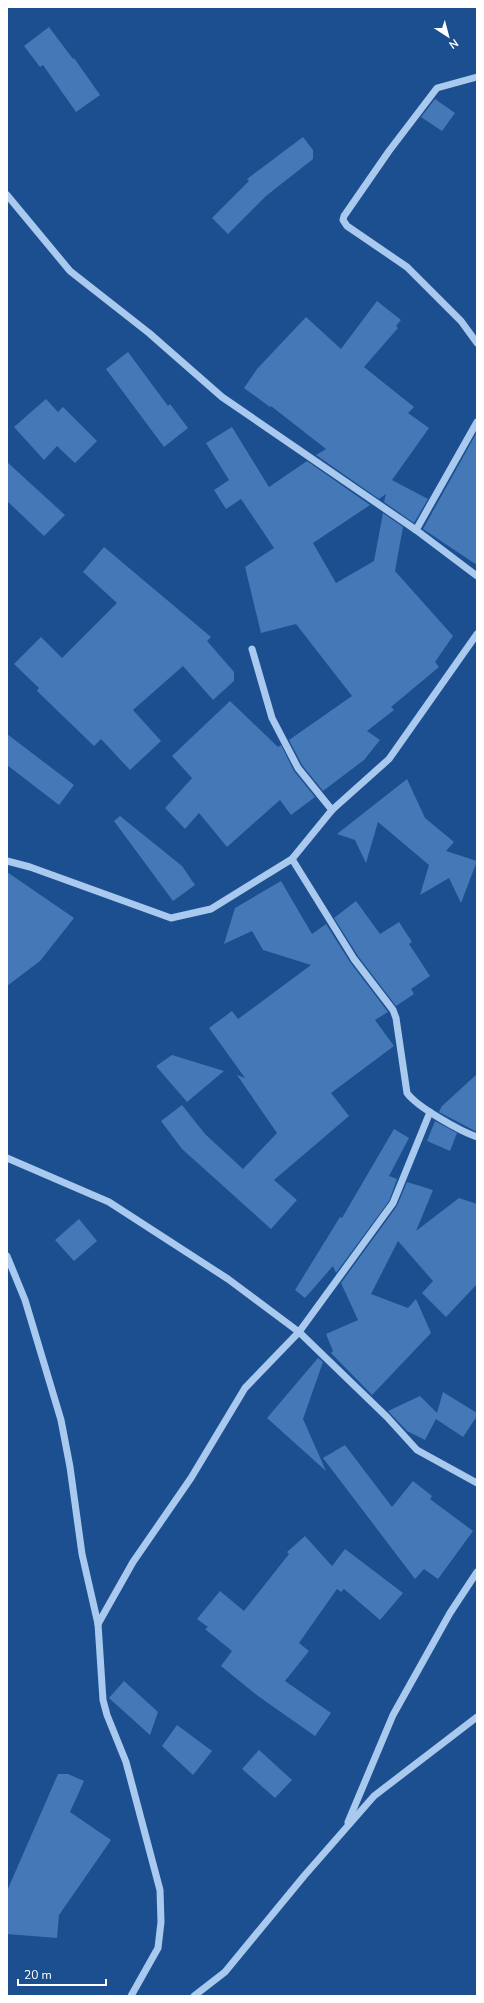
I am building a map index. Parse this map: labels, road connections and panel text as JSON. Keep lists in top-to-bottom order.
{
  "scale_bar": "20 m",
  "north": "bottom right"
}
